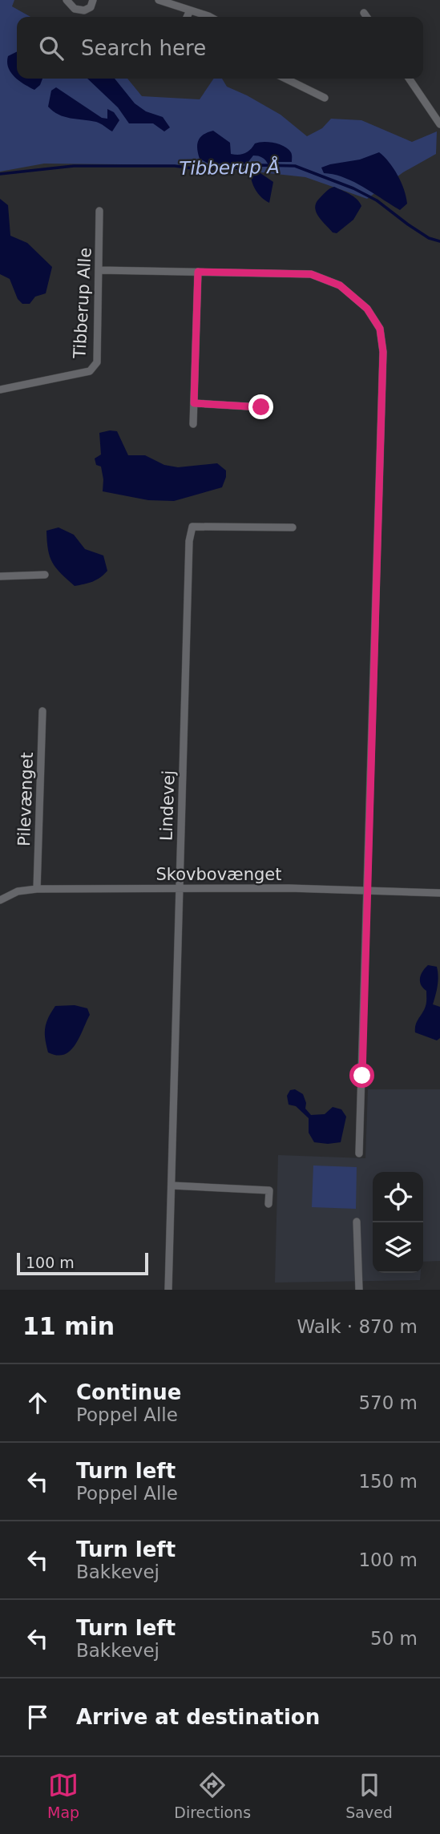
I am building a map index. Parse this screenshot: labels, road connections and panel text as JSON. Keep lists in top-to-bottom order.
{
  "streets": {
    "street": [
      "Tibberup Alle",
      "Pilevænget",
      "Lindevej",
      "Skovbovænget"
    ]
  },
  "crossings": [
    ["Pilevænget", "Skovbovænget"],
    ["Lindevej", "Skovbovænget"]
  ],
  "water": ["Tibberup Å"],
  "scale_bar": "100 m",
  "page": {
    "search": "Search here",
    "scale": "100 m",
    "heading": ["11 min", "Walk · 870 m"],
    "list": [
      ["Continue", "Poppel Alle", "570 m"],
      ["Turn left", "Poppel Alle", "150 m"],
      ["Turn left", "Bakkevej", "100 m"],
      ["Turn left", "Bakkevej", "50 m"],
      "Arrive at destination"
    ],
    "nav": ["Map", "Directions", "Saved"]
  }
}
